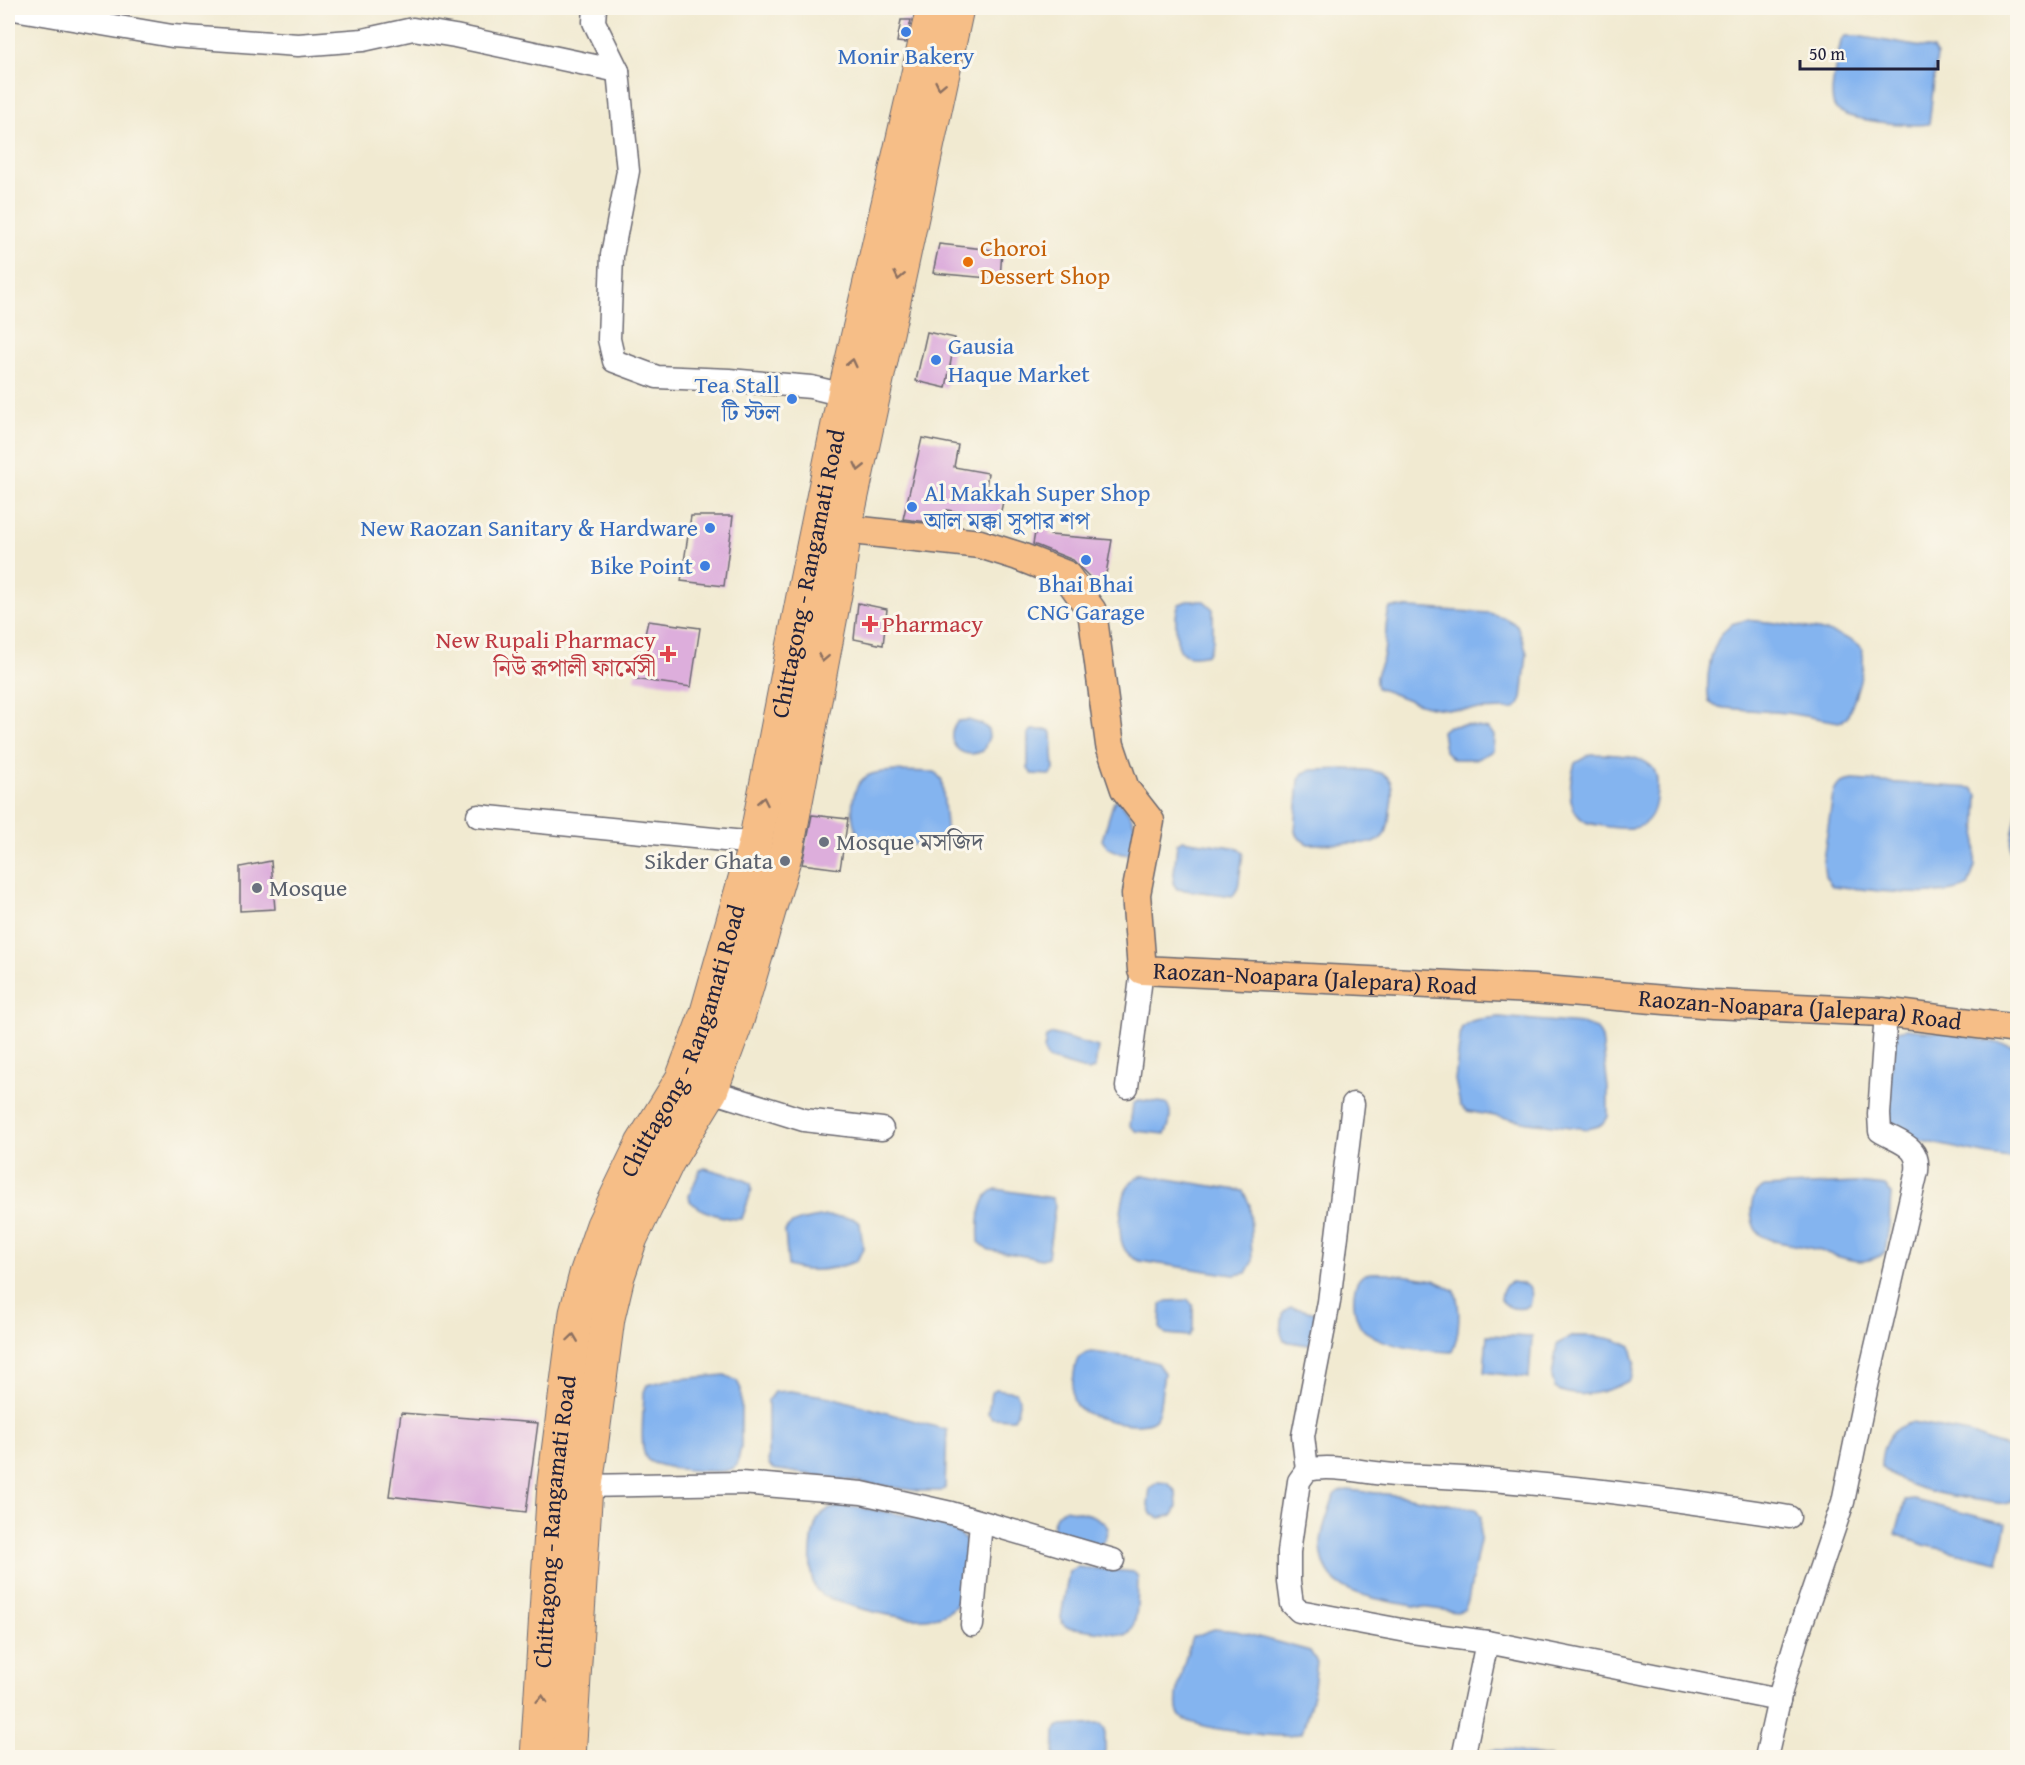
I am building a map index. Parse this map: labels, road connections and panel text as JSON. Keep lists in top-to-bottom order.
{
  "streets": {
    "highway": ["Chittagong - Rangamati Road"],
    "main road": ["Raozan-Noapara (Jalepara) Road"]
  },
  "crossings": [
    ["Chittagong - Rangamati Road", "Raozan-Noapara (Jalepara) Road"]
  ],
  "places": {
    "other": [
      "Monir Bakery",
      "Choroi Dessert Shop",
      "Gausia Haque Market",
      "Tea Stall টি স্টল",
      "Al Makkah Super Shop আল মক্কা সুপার শপ",
      "New Raozan Sanitary & Hardware",
      "Bhai Bhai CNG Garage",
      "Bike Point",
      "Mosque মসজিদ",
      "Sikder Ghata",
      "Mosque"
    ],
    "health": ["Pharmacy", "New Rupali Pharmacy নিউ রূপালী ফার্মেসী"]
  },
  "scale_bar": "50 m"
}
